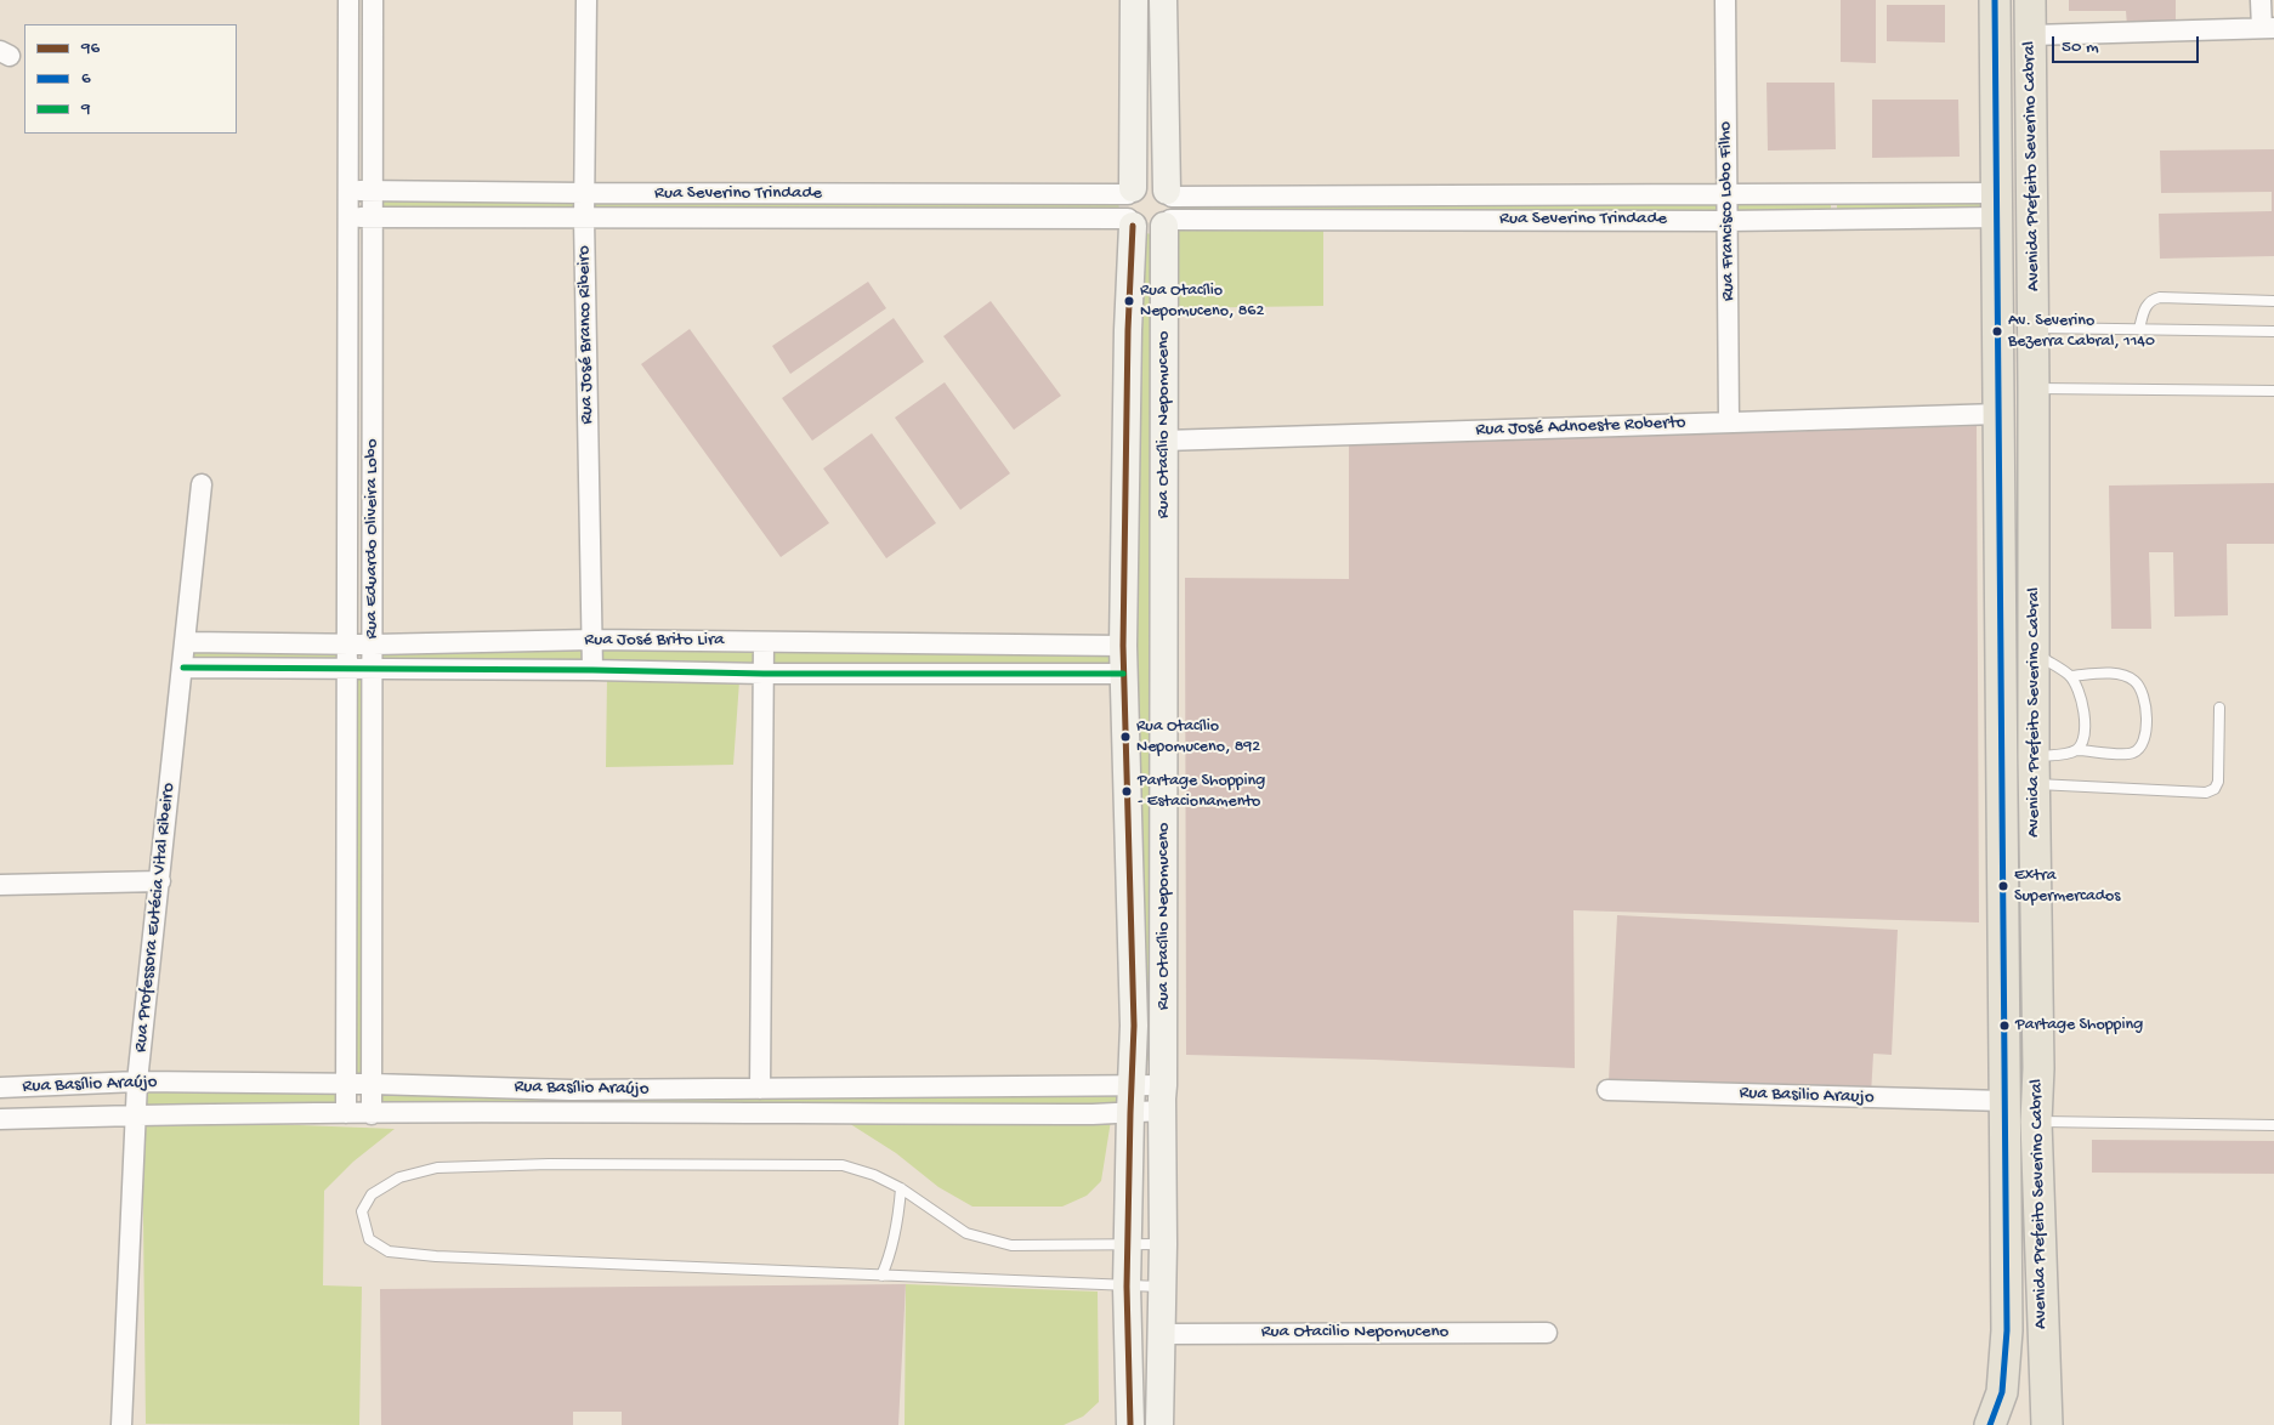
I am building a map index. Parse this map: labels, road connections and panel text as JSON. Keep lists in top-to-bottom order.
{
  "streets": {
    "main road": ["Avenida Prefeito Severino Cabral"],
    "street": [
      "Rua Severino Trindade",
      "Rua Francisco Lobo Filho",
      "Rua José Branco Ribeiro",
      "Rua Otacílio Nepomuceno",
      "Rua José Adnoeste Roberto",
      "Rua Eduardo Oliveira Lobo",
      "Rua José Brito Lira",
      "Rua Professora Eutécia Vital Ribeiro",
      "Rua Basílio Araújo",
      "Rua Basilio Araujo",
      "Rua Otacilio Nepomuceno"
    ]
  },
  "crossings": [
    ["Avenida Prefeito Severino Cabral", "Rua Severino Trindade"],
    ["Avenida Prefeito Severino Cabral", "Rua José Adnoeste Roberto"],
    ["Avenida Prefeito Severino Cabral", "Rua Basilio Araujo"],
    ["Rua Severino Trindade", "Rua Francisco Lobo Filho"],
    ["Rua Severino Trindade", "Rua José Branco Ribeiro"],
    ["Rua Severino Trindade", "Rua Otacílio Nepomuceno"],
    ["Rua Severino Trindade", "Rua Eduardo Oliveira Lobo"],
    ["Rua Francisco Lobo Filho", "Rua José Adnoeste Roberto"],
    ["Rua José Branco Ribeiro", "Rua José Brito Lira"],
    ["Rua Otacílio Nepomuceno", "Rua José Adnoeste Roberto"],
    ["Rua Otacílio Nepomuceno", "Rua José Brito Lira"],
    ["Rua Otacílio Nepomuceno", "Rua Basílio Araújo"],
    ["Rua Otacílio Nepomuceno", "Rua Otacilio Nepomuceno"],
    ["Rua Eduardo Oliveira Lobo", "Rua José Brito Lira"],
    ["Rua Eduardo Oliveira Lobo", "Rua Basílio Araújo"],
    ["Rua José Brito Lira", "Rua Professora Eutécia Vital Ribeiro"],
    ["Rua Professora Eutécia Vital Ribeiro", "Rua Basílio Araújo"]
  ],
  "places": [
    "Rua Otacílio Nepomuceno, 862",
    "Av. Severino Bezerra Cabral, 1140",
    "Rua Otacílio Nepomuceno, 892",
    "Partage Shopping - Estacionamento",
    "Extra Supermercados",
    "Partage Shopping"
  ],
  "lines": ["transit line 6", "transit line 96", "transit line 9"],
  "legend": ["96", "6", "9"],
  "scale_bar": "50 m"
}
